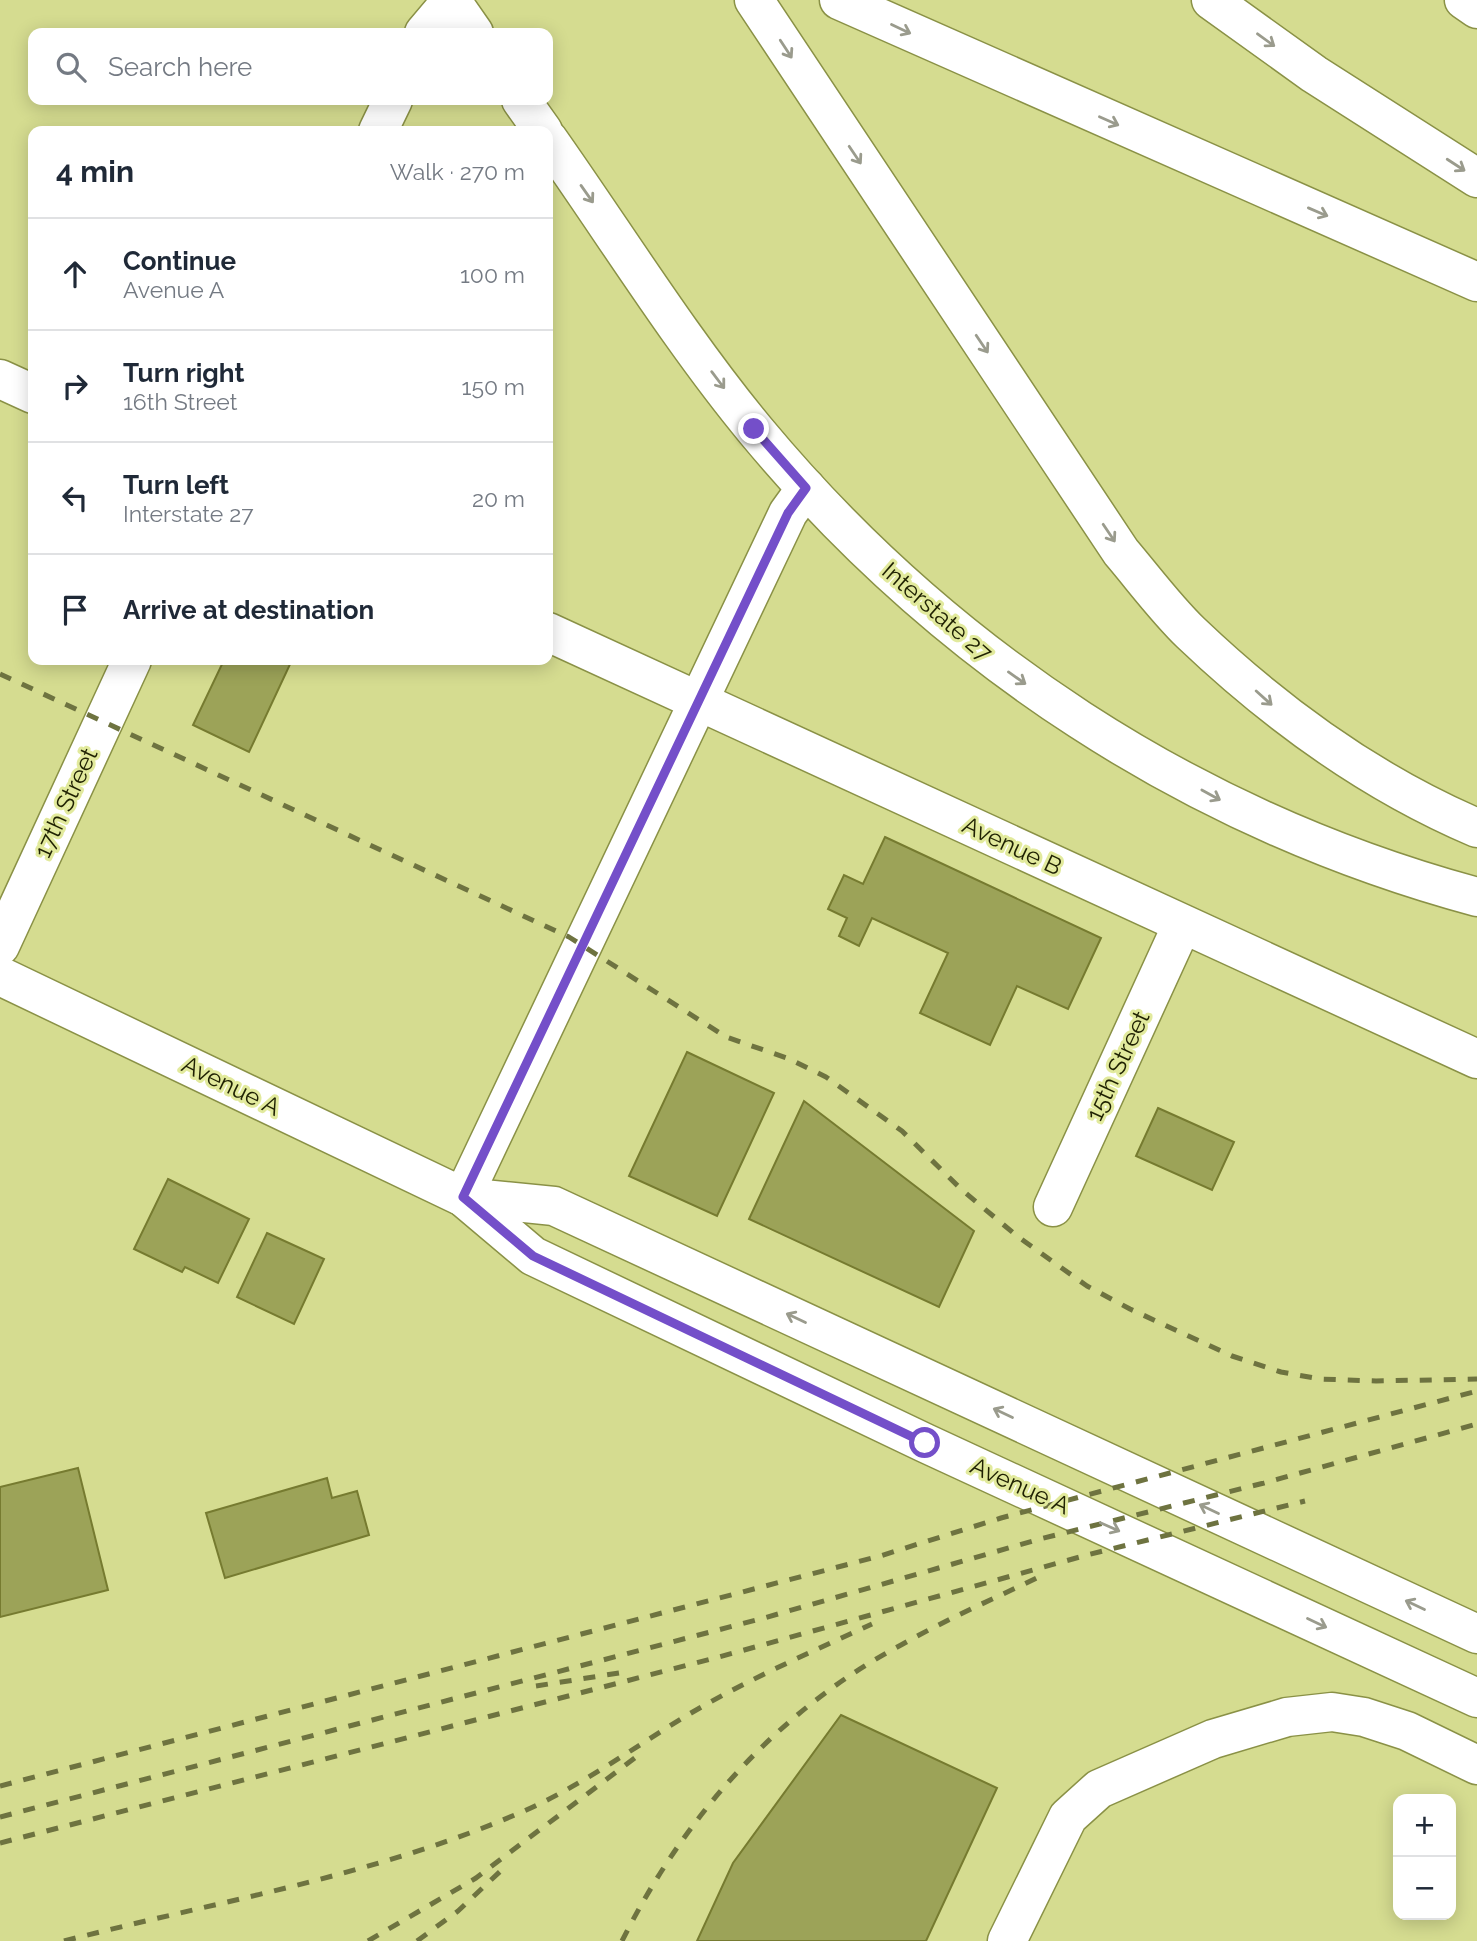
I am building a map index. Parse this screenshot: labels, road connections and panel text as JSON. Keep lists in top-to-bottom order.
{
  "streets": {
    "main road": [
      "Interstate 27",
      "17th Street",
      "Avenue B",
      "15th Street",
      "Avenue A"
    ]
  },
  "crossings": [
    ["Avenue B", "15th Street"]
  ],
  "page": {
    "search": "Search here",
    "heading": ["4 min", "Walk · 270 m"],
    "list": [
      ["Continue", "Avenue A", "100 m"],
      ["Turn right", "16th Street", "150 m"],
      ["Turn left", "Interstate 27", "20 m"],
      "Arrive at destination"
    ],
    "map_buttons": ["+", "−"]
  }
}
